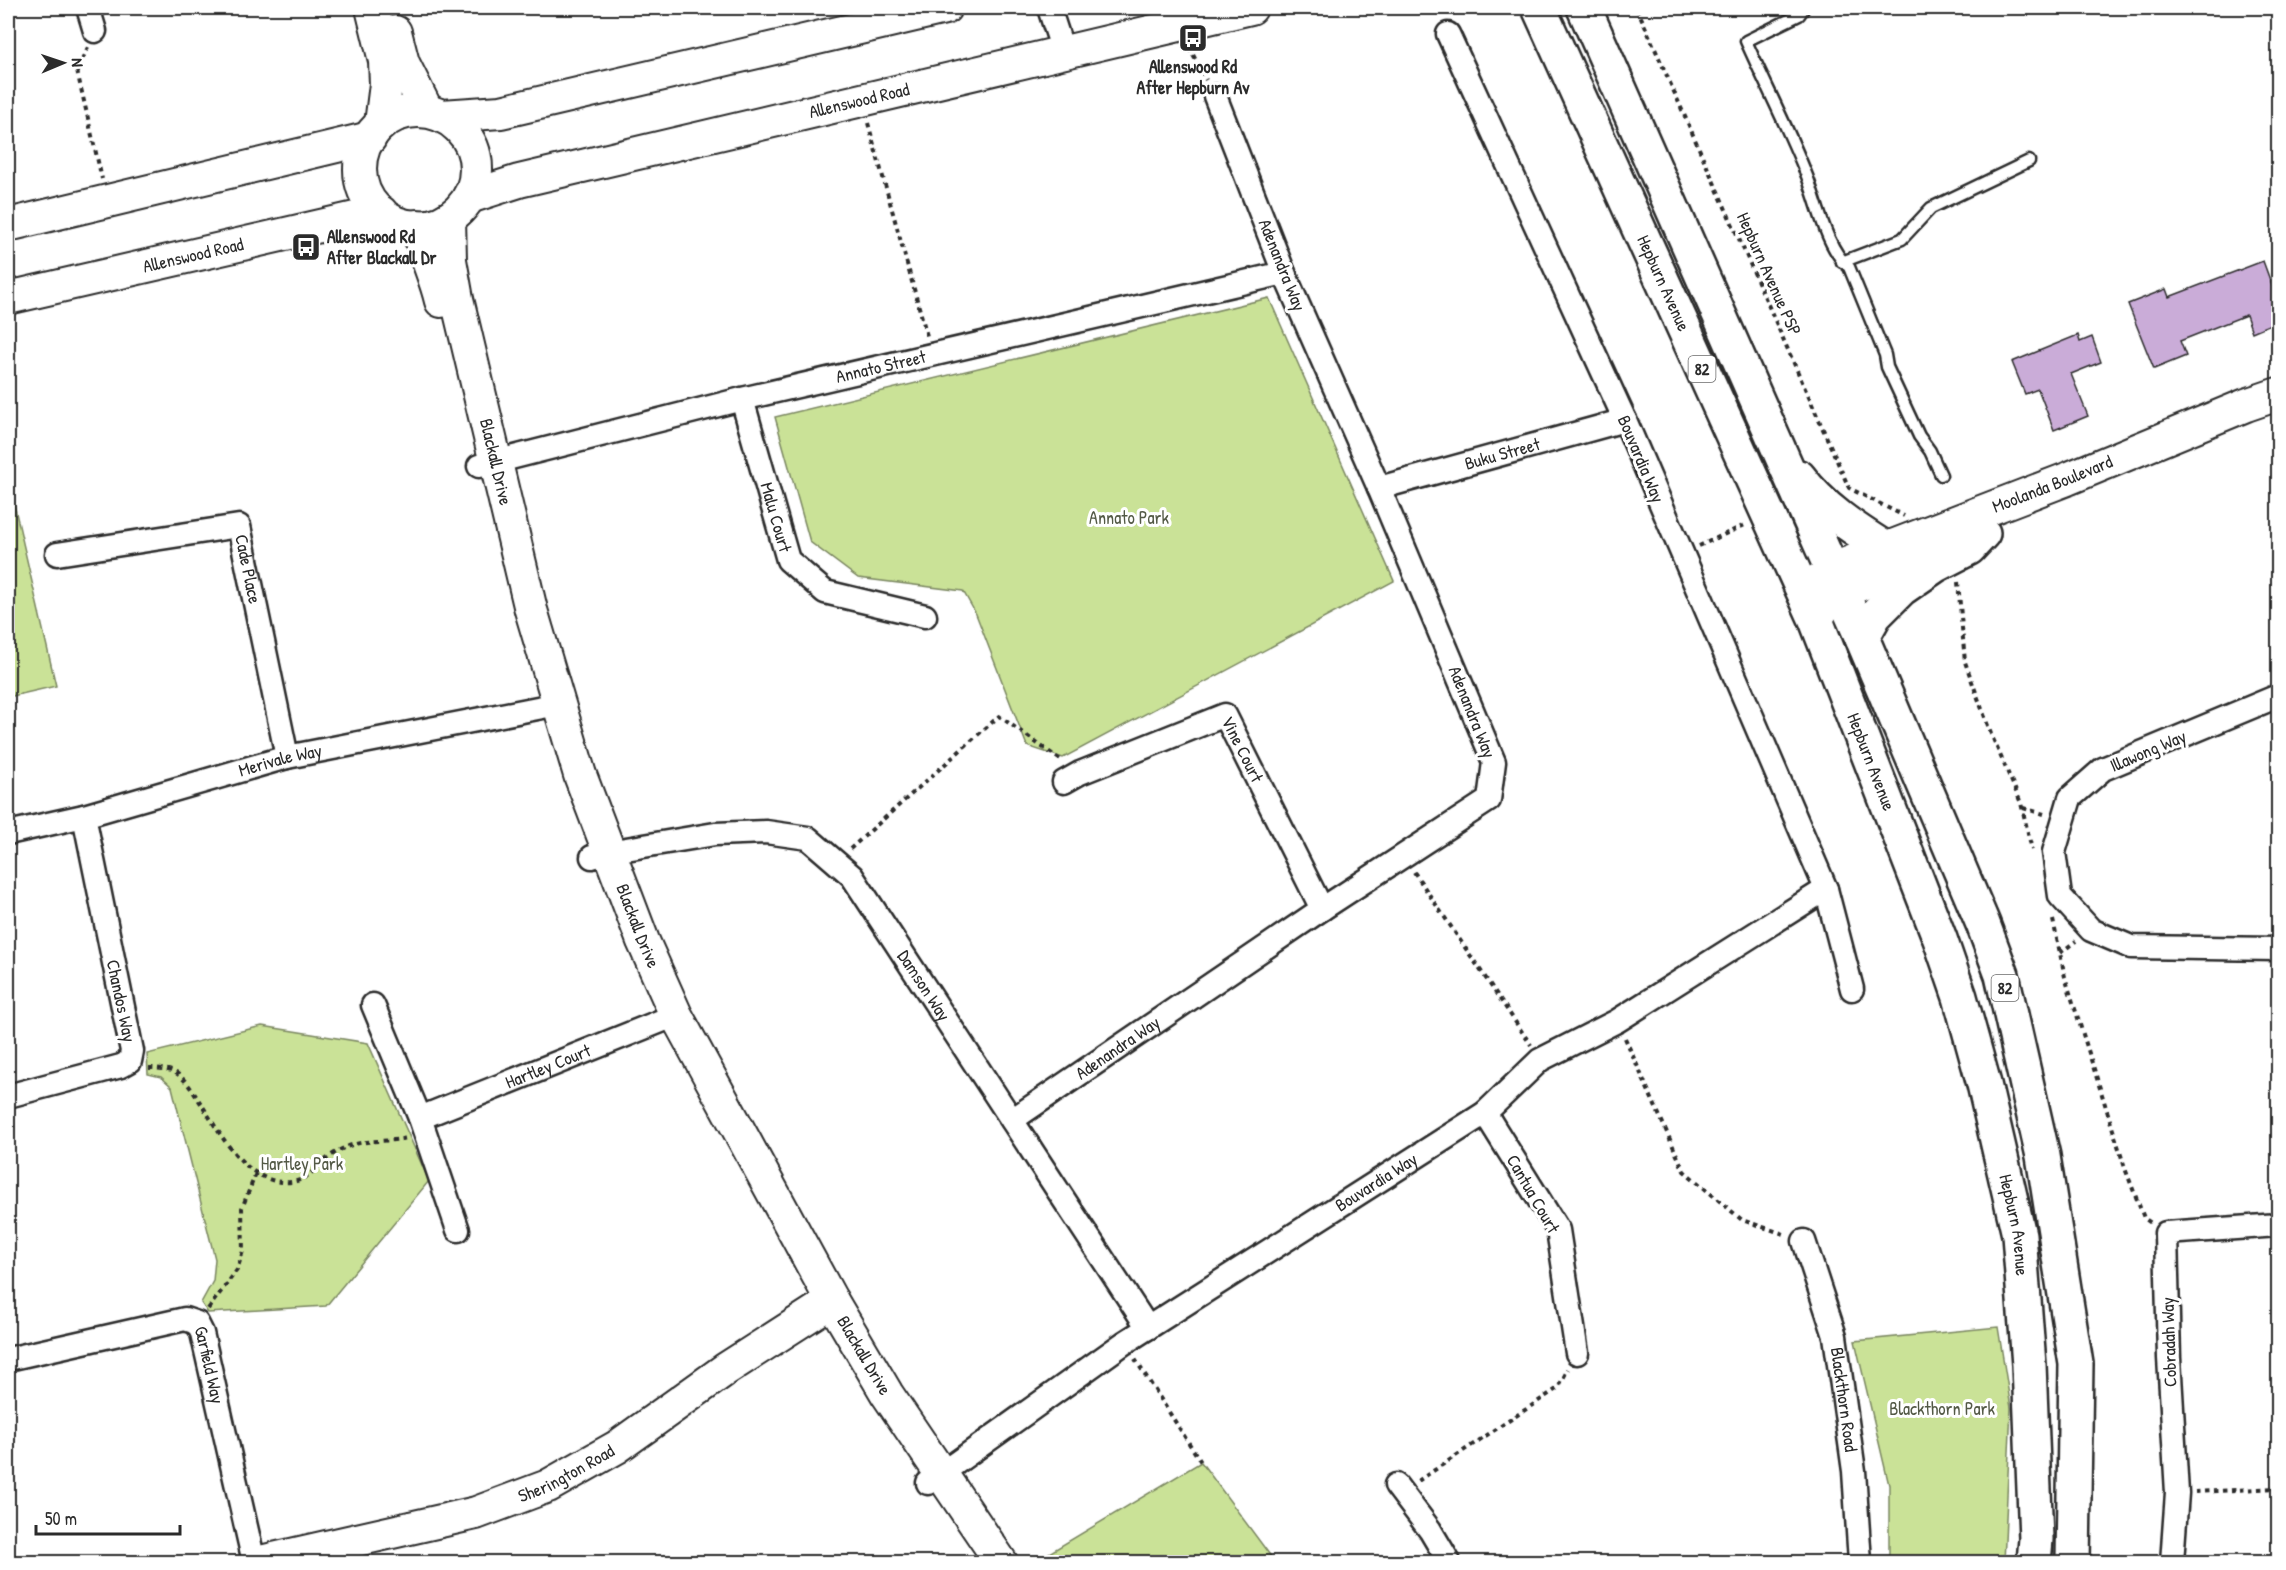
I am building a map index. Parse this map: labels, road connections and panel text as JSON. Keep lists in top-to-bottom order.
{
  "streets": {
    "main road": ["Hepburn Avenue", "82"],
    "street": [
      "Allenswood Road",
      "Adenandra Way",
      "Annato Street",
      "Buku Street",
      "Bouvardia Way",
      "Blackall Drive",
      "Moolanda Boulevard",
      "Malu Court",
      "Cade Place",
      "Illawong Way",
      "Vine Court",
      "Merivale Way",
      "Damson Way",
      "Chandos Way",
      "Hartley Court",
      "Cantua Court",
      "Cobradah Way",
      "Garfield Way",
      "Blackthorn Road",
      "Sherington Road"
    ],
    "path": ["Hepburn Avenue PSP"]
  },
  "crossings": [
    ["Allenswood Road", "Blackall Drive"],
    ["Adenandra Way", "Annato Street"],
    ["Adenandra Way", "Buku Street"],
    ["Adenandra Way", "Vine Court"],
    ["Adenandra Way", "Damson Way"],
    ["Hepburn Avenue", "Moolanda Boulevard"],
    ["Annato Street", "Blackall Drive"],
    ["Annato Street", "Malu Court"],
    ["82", "Moolanda Boulevard"],
    ["Buku Street", "Bouvardia Way"],
    ["Bouvardia Way", "Blackall Drive"],
    ["Bouvardia Way", "Damson Way"],
    ["Bouvardia Way", "Cantua Court"],
    ["Blackall Drive", "Merivale Way"],
    ["Blackall Drive", "Damson Way"],
    ["Blackall Drive", "Hartley Court"],
    ["Blackall Drive", "Sherington Road"],
    ["Cade Place", "Merivale Way"],
    ["Merivale Way", "Chandos Way"]
  ],
  "parks": ["Annato Park", "Hartley Park", "Blackthorn Park"],
  "places": {
    "bus stop": ["Allenswood Rd After Hepburn Av", "Allenswood Rd After Blackall Dr"]
  },
  "scale_bar": "50 m",
  "north": "right"
}
